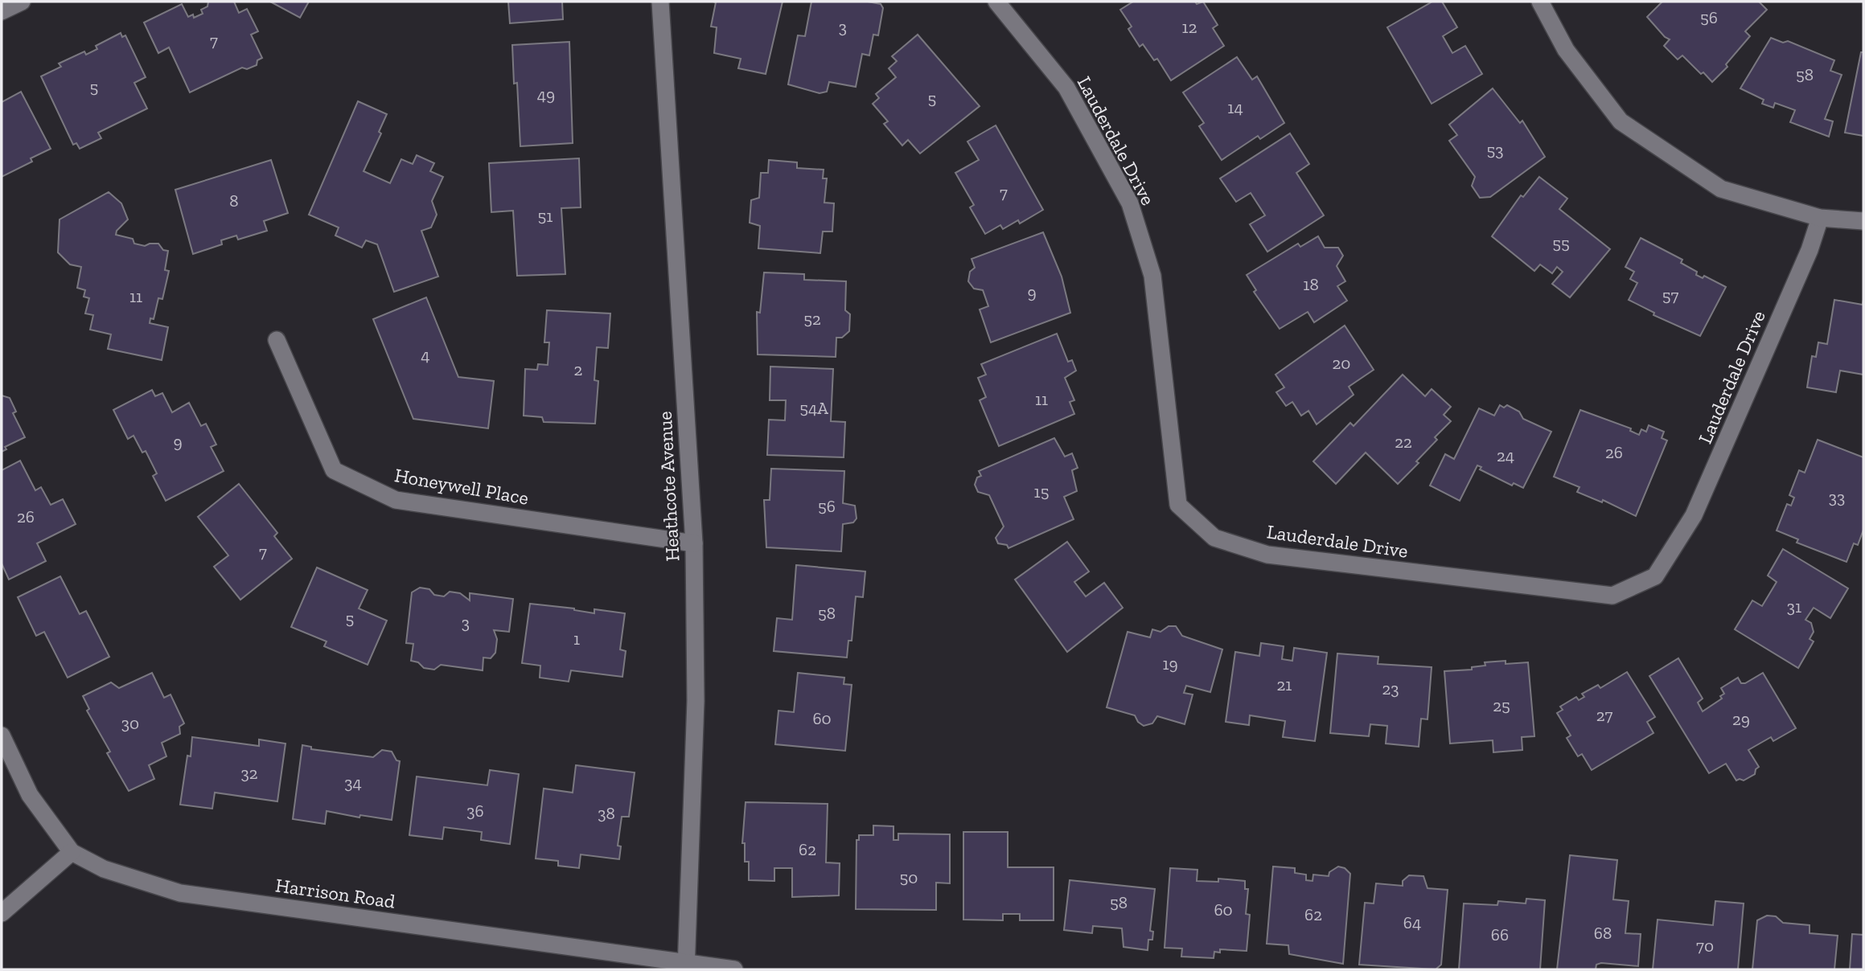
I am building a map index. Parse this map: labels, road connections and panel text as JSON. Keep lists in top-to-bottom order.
{
  "streets": {
    "street": [
      "Lauderdale Drive",
      "Honeywell Place",
      "Heathcote Avenue",
      "Harrison Road"
    ]
  },
  "crossings": [
    ["Honeywell Place", "Heathcote Avenue"],
    ["Heathcote Avenue", "Harrison Road"]
  ],
  "house_numbers": [
    "56",
    "3",
    "12",
    "7",
    "58",
    "5",
    "49",
    "5",
    "14",
    "53",
    "7",
    "8",
    "51",
    "55",
    "18",
    "9",
    "57",
    "11",
    "52",
    "4",
    "20",
    "2",
    "11",
    "54A",
    "9",
    "22",
    "26",
    "24",
    "15",
    "33",
    "56",
    "26",
    "7",
    "31",
    "58",
    "5",
    "3",
    "1",
    "19",
    "21",
    "23",
    "25",
    "27",
    "60",
    "29",
    "30",
    "32",
    "34",
    "36",
    "38",
    "62",
    "50",
    "58",
    "60",
    "62",
    "64",
    "68",
    "66",
    "70"
  ]
}
